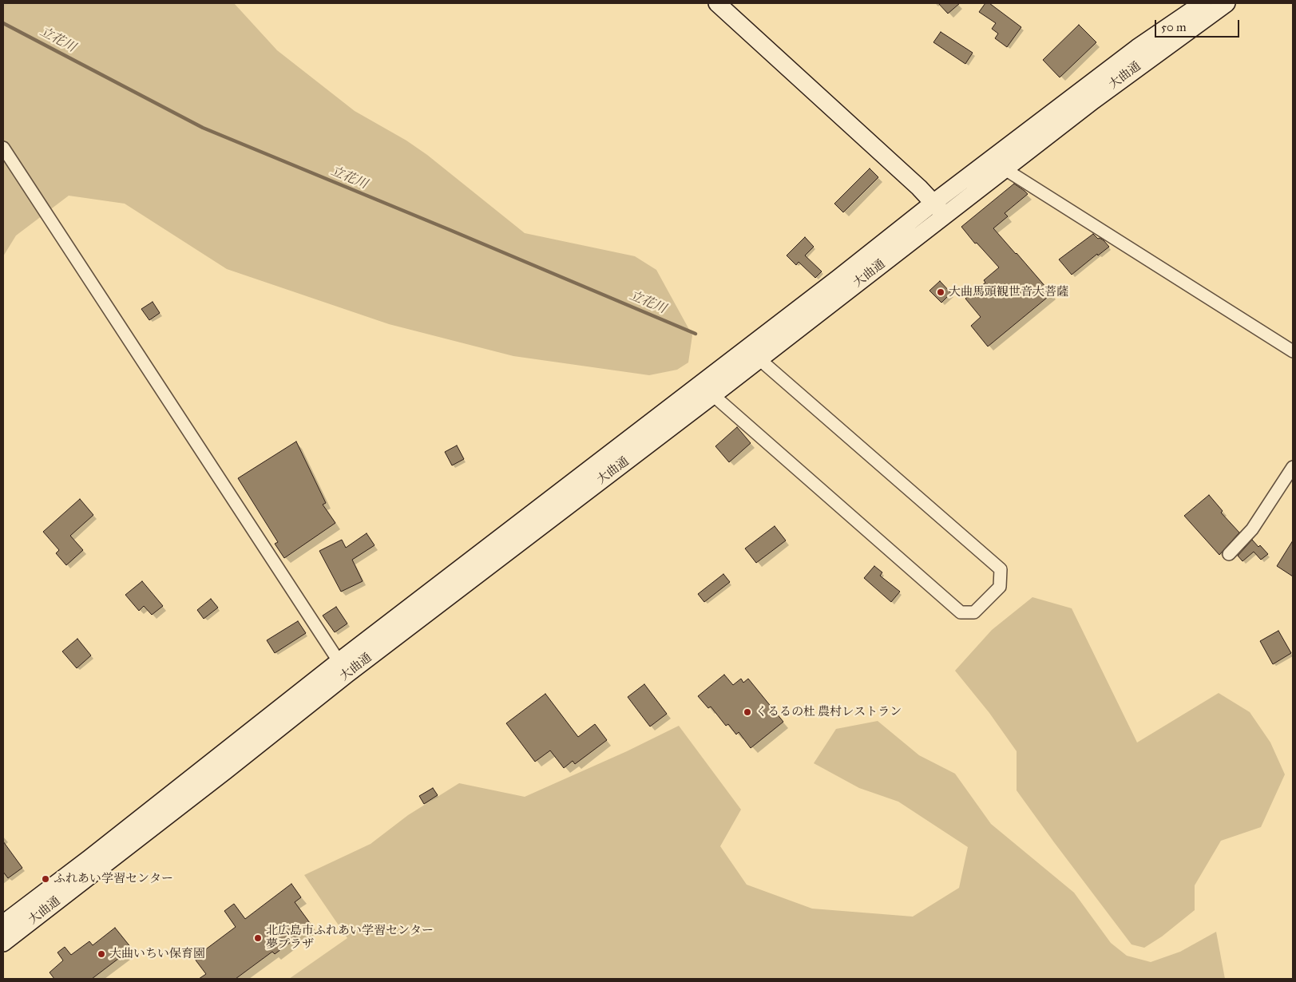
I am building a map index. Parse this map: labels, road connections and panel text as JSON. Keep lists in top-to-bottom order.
{
  "streets": {
    "main road": ["大曲通"]
  },
  "water": ["立花川"],
  "places": [
    "大曲馬頭観世音大菩薩",
    "くるるの杜 農村レストラン",
    "ふれあい学習センター",
    "北広島市ふれあい学習センター 夢プラザ",
    "大曲いちい保育園"
  ],
  "scale_bar": "50 m"
}
